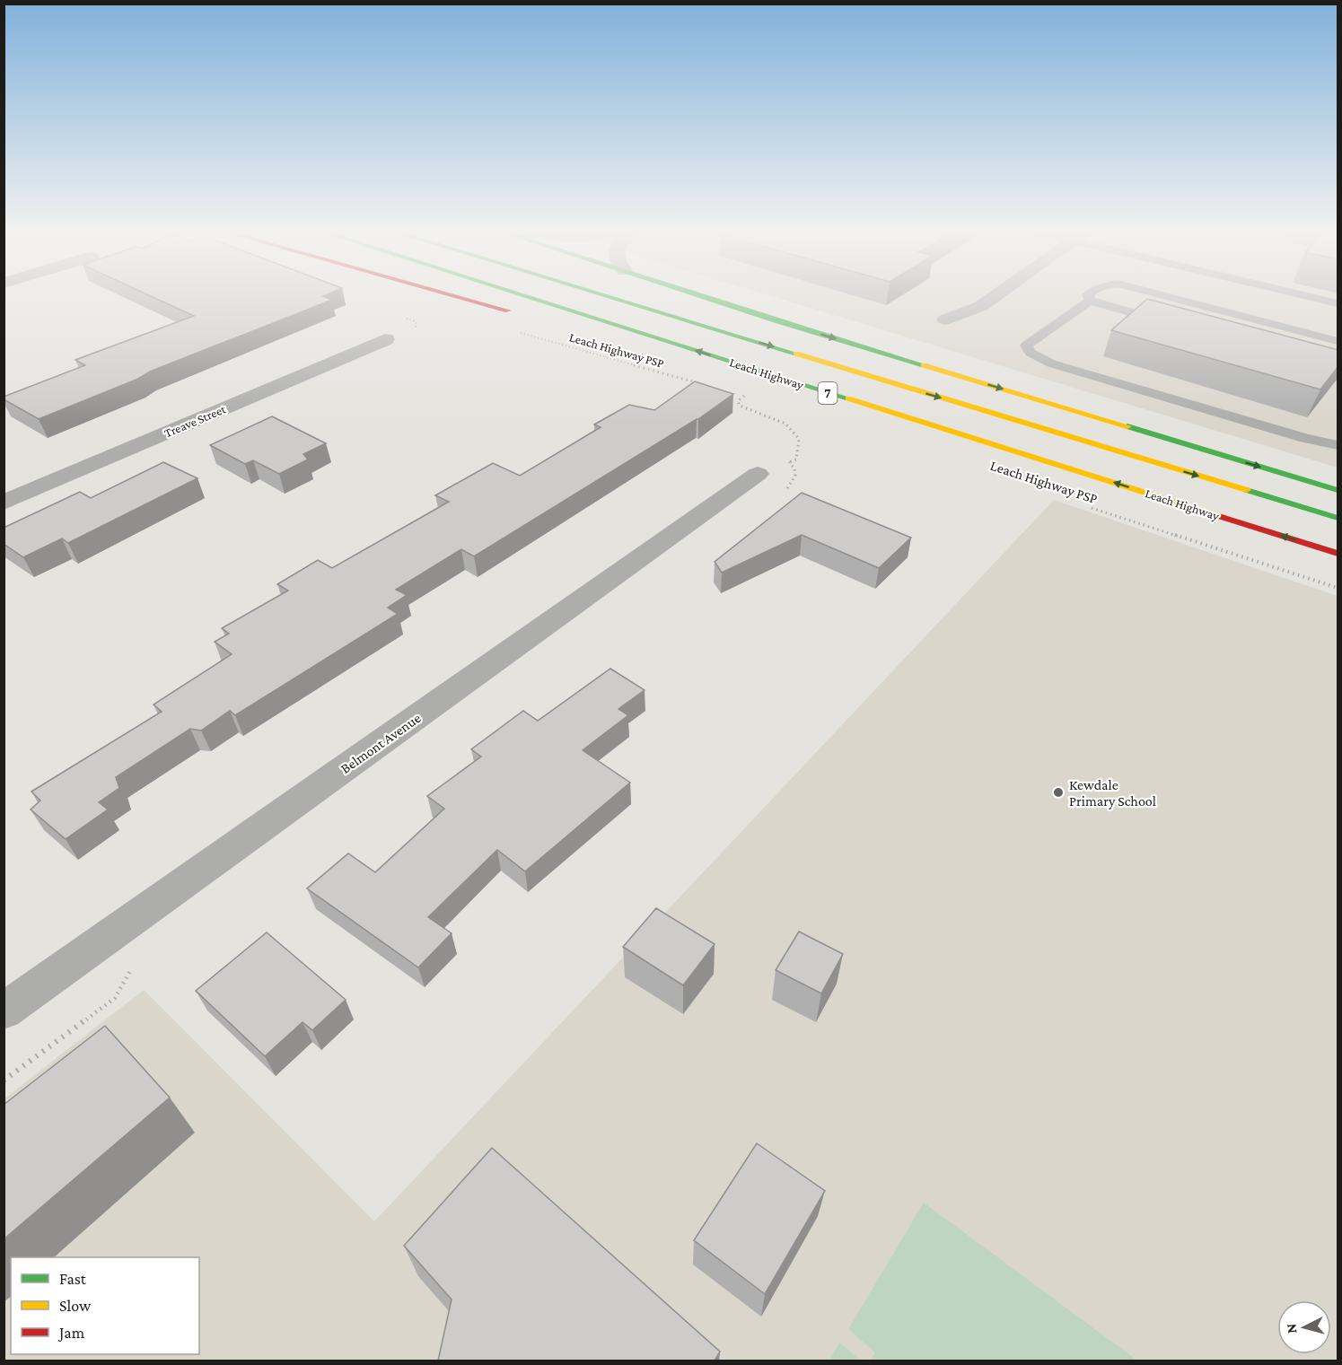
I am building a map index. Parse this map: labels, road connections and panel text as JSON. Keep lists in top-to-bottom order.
{
  "streets": {
    "highway": ["Leach Highway", "7"],
    "street": ["Treave Street", "Belmont Avenue"],
    "path": ["Leach Highway PSP"]
  },
  "places": ["Kewdale Primary School"],
  "legend": ["Fast", "Slow", "Jam"],
  "north": "left"
}
